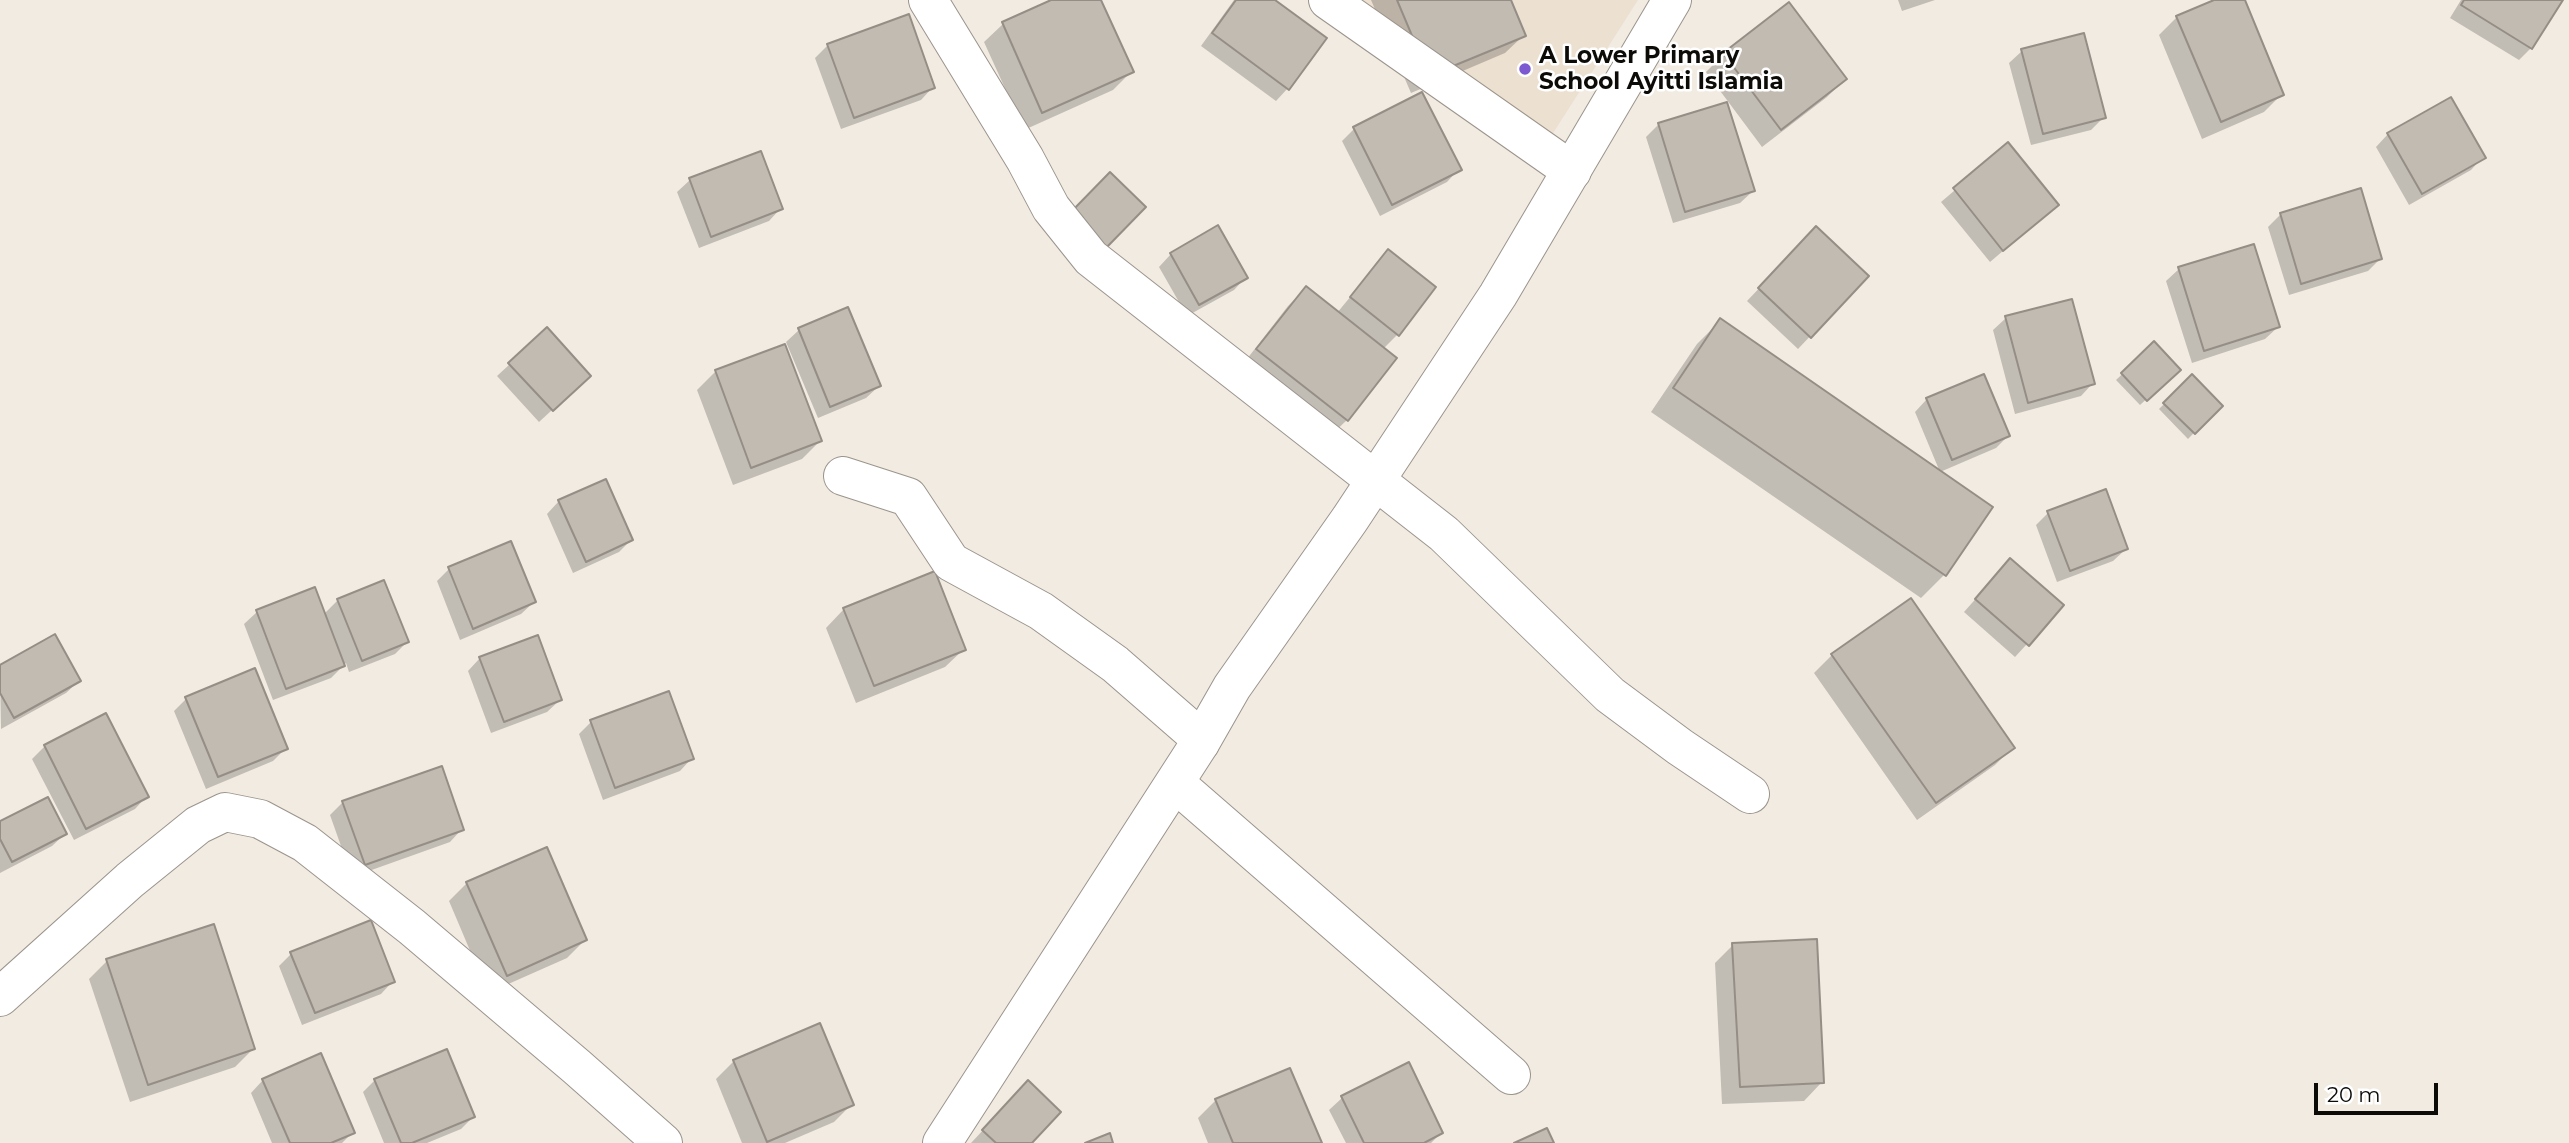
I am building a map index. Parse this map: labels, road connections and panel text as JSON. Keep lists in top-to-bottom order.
{
  "places": ["A Lower Primary School Ayitti Islamia"],
  "scale_bar": "20 m"
}
